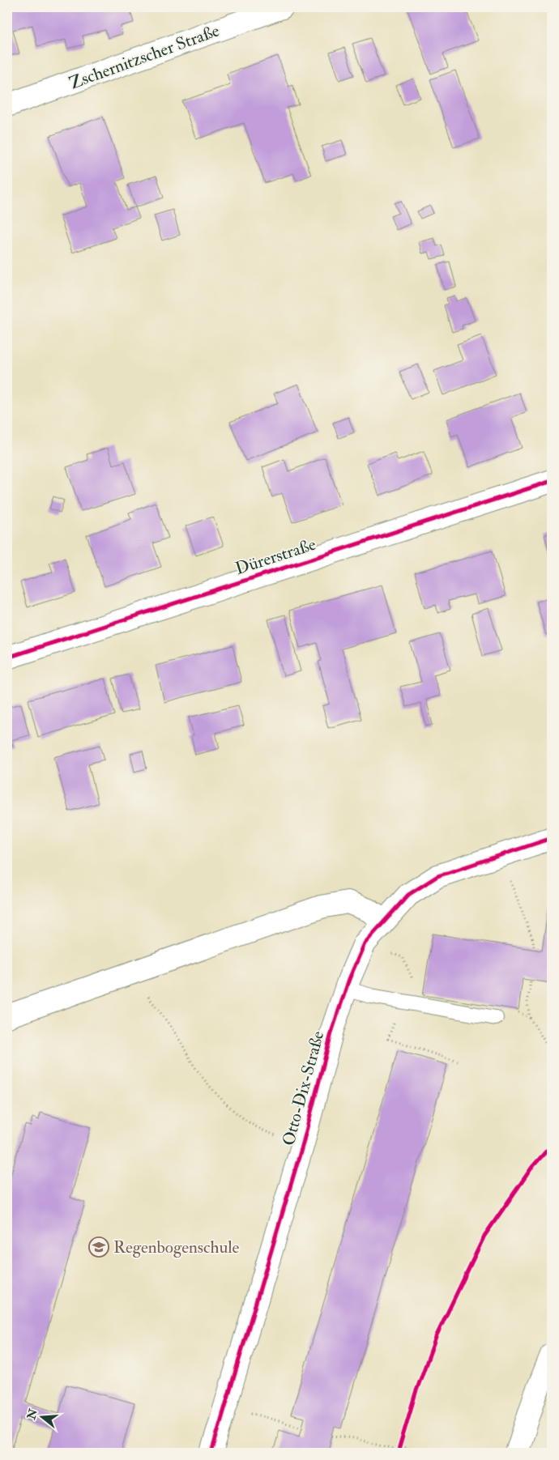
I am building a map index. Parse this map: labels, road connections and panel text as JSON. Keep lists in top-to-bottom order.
{
  "streets": {
    "street": ["Zschernitzscher Straße", "Dürerstraße", "Otto-Dix-Straße"]
  },
  "places": {
    "school or university": ["Regenbogenschule"]
  },
  "north": "left"
}
